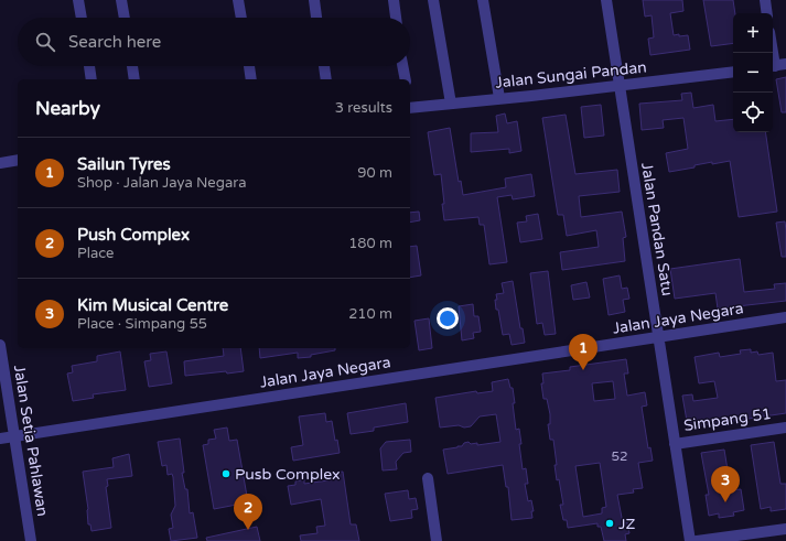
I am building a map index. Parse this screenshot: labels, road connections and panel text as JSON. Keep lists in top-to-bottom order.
{
  "streets": {
    "street": [
      "Jalan Sungai Pandan",
      "Jalan Pandan Satu",
      "Jalan Jaya Negara",
      "Simpang 51",
      "Jalan Setia Pahlawan"
    ]
  },
  "crossings": [
    ["Jalan Sungai Pandan", "Jalan Pandan Satu"],
    ["Jalan Pandan Satu", "Jalan Jaya Negara"],
    ["Jalan Pandan Satu", "Simpang 51"],
    ["Jalan Jaya Negara", "Jalan Setia Pahlawan"]
  ],
  "places": ["Pusb Complex", "JZ"],
  "house_numbers": ["52"],
  "page": {
    "map_buttons": ["+", "−"],
    "search": "Search here",
    "heading": ["Nearby", "3 results"],
    "list": [
      {
        "mark": "1",
        "name": "Sailun Tyres",
        "note": "Shop · Jalan Jaya Negara",
        "value": "90 m"
      },
      {
        "mark": "2",
        "name": "Push Complex",
        "note": "Place",
        "value": "180 m"
      },
      {
        "mark": "3",
        "name": "Kim Musical Centre",
        "note": "Place · Simpang 55",
        "value": "210 m"
      }
    ],
    "pins": ["1", "3", "2"]
  }
}
